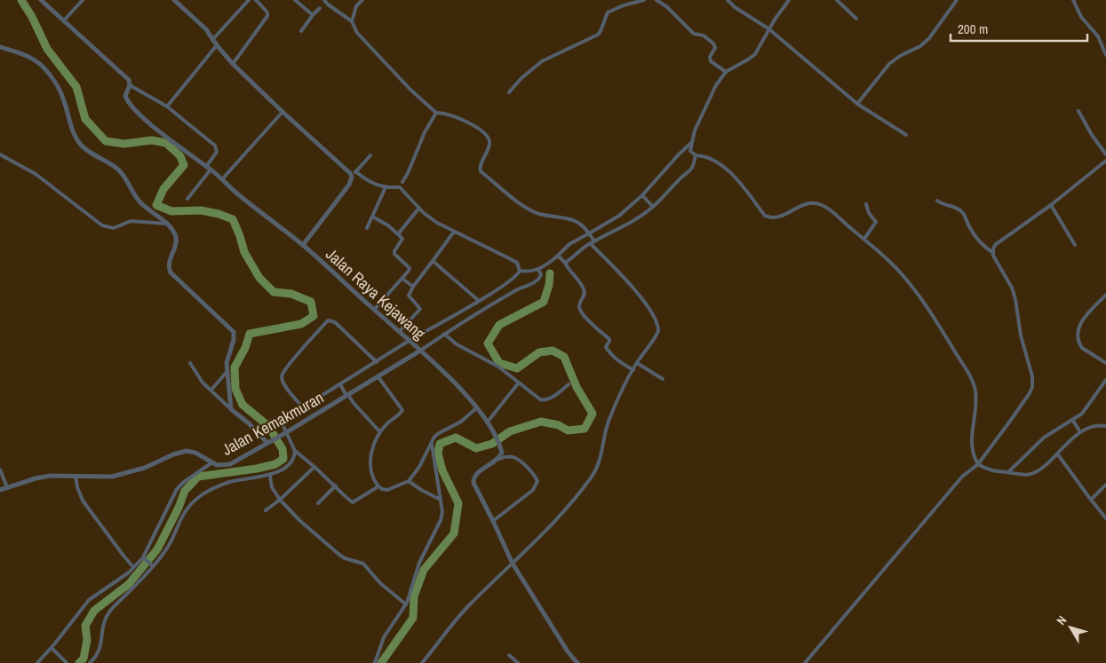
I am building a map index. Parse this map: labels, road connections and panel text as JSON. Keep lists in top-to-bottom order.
{
  "streets": {
    "street": ["Jalan Raya Kejawang", "Jalan Kemakmuran"]
  },
  "crossings": [
    ["Jalan Raya Kejawang", "Jalan Kemakmuran"]
  ],
  "scale_bar": "200 m",
  "north": "top left"
}
